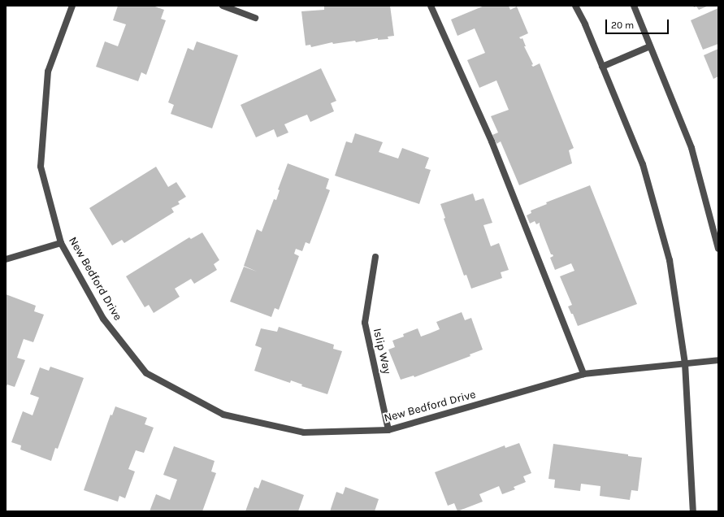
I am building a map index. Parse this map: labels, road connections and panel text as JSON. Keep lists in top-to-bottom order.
{
  "streets": {
    "street": ["New Bedford Drive", "Islip Way"]
  },
  "crossings": [
    ["New Bedford Drive", "Islip Way"]
  ],
  "scale_bar": "20 m"
}
